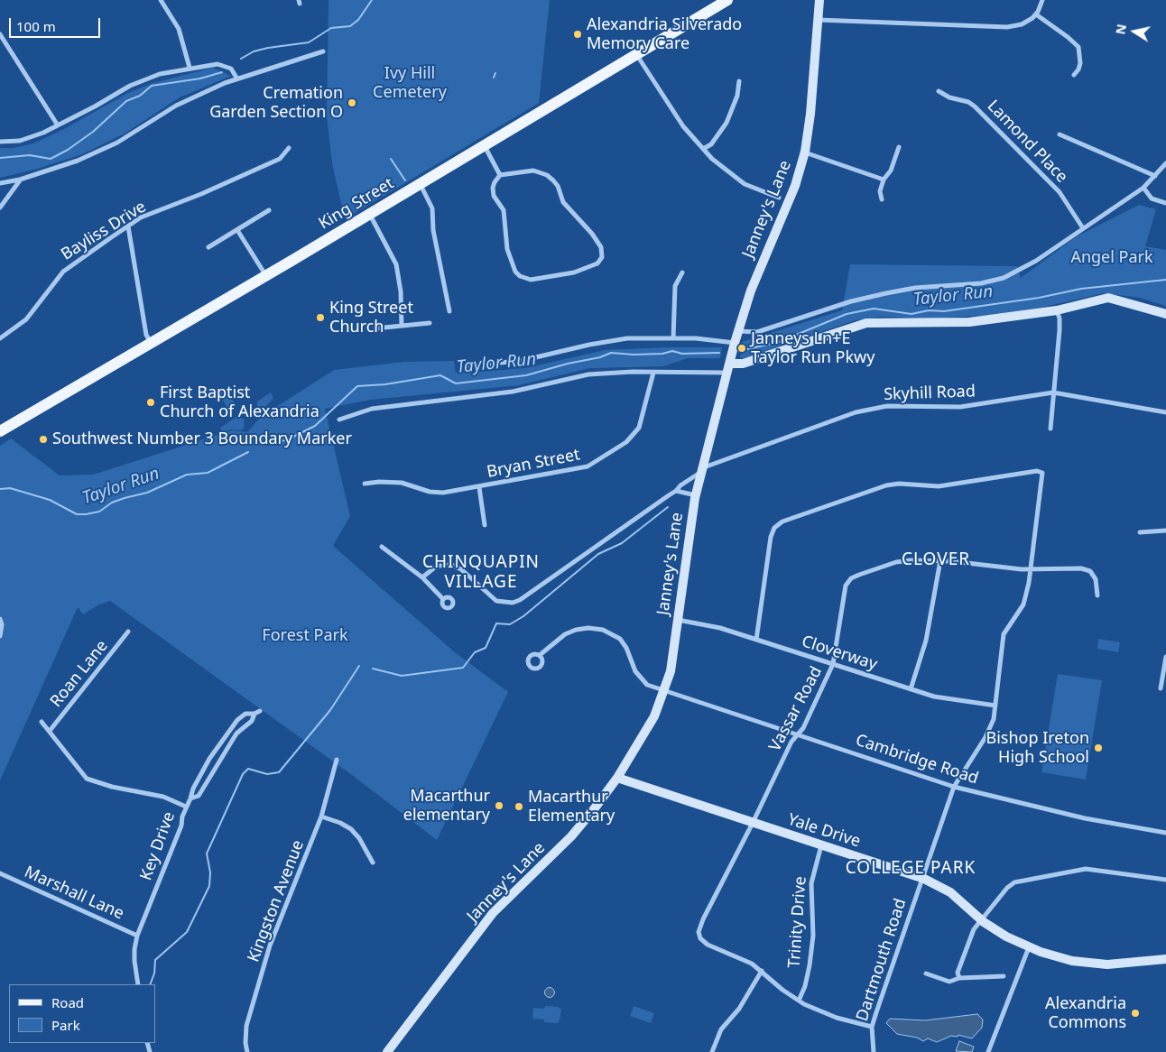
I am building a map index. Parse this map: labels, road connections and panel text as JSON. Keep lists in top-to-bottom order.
{
  "streets": {
    "main road": ["King Street", "Janney's Lane", "Yale Drive"],
    "street": [
      "Lamond Place",
      "Bayliss Drive",
      "Skyhill Road",
      "Bryan Street",
      "Cloverway",
      "Roan Lane",
      "Vassar Road",
      "Cambridge Road",
      "Key Drive",
      "Marshall Lane",
      "Kingston Avenue",
      "Trinity Drive",
      "Dartmouth Road"
    ]
  },
  "crossings": [
    ["Janney's Lane", "Skyhill Road"],
    ["Janney's Lane", "Cloverway"],
    ["Janney's Lane", "Cambridge Road"],
    ["Janney's Lane", "Yale Drive"],
    ["Cloverway", "Vassar Road"],
    ["Cloverway", "Dartmouth Road"],
    ["Roan Lane", "Key Drive"],
    ["Vassar Road", "Cambridge Road"],
    ["Vassar Road", "Yale Drive"],
    ["Vassar Road", "Trinity Drive"],
    ["Vassar Road", "Dartmouth Road"],
    ["Cambridge Road", "Dartmouth Road"],
    ["Yale Drive", "Trinity Drive"],
    ["Yale Drive", "Dartmouth Road"],
    ["Key Drive", "Marshall Lane"]
  ],
  "districts": ["CLOVER", "CHINQUAPIN VILLAGE", "COLLEGE PARK"],
  "water": ["Taylor Run"],
  "parks": ["Ivy Hill Cemetery", "Angel Park", "Forest Park"],
  "places": [
    "Alexandria Silverado Memory Care",
    "Cremation Garden Section O",
    "King Street Church",
    "Janneys Ln+E Taylor Run Pkwy",
    "First Baptist Church of Alexandria",
    "Southwest Number 3 Boundary Marker",
    "Bishop Ireton High School",
    "Macarthur elementary",
    "Macarthur Elementary",
    "Alexandria Commons"
  ],
  "legend": ["Road", "Park"],
  "scale_bar": "100 m",
  "north": "left"
}
